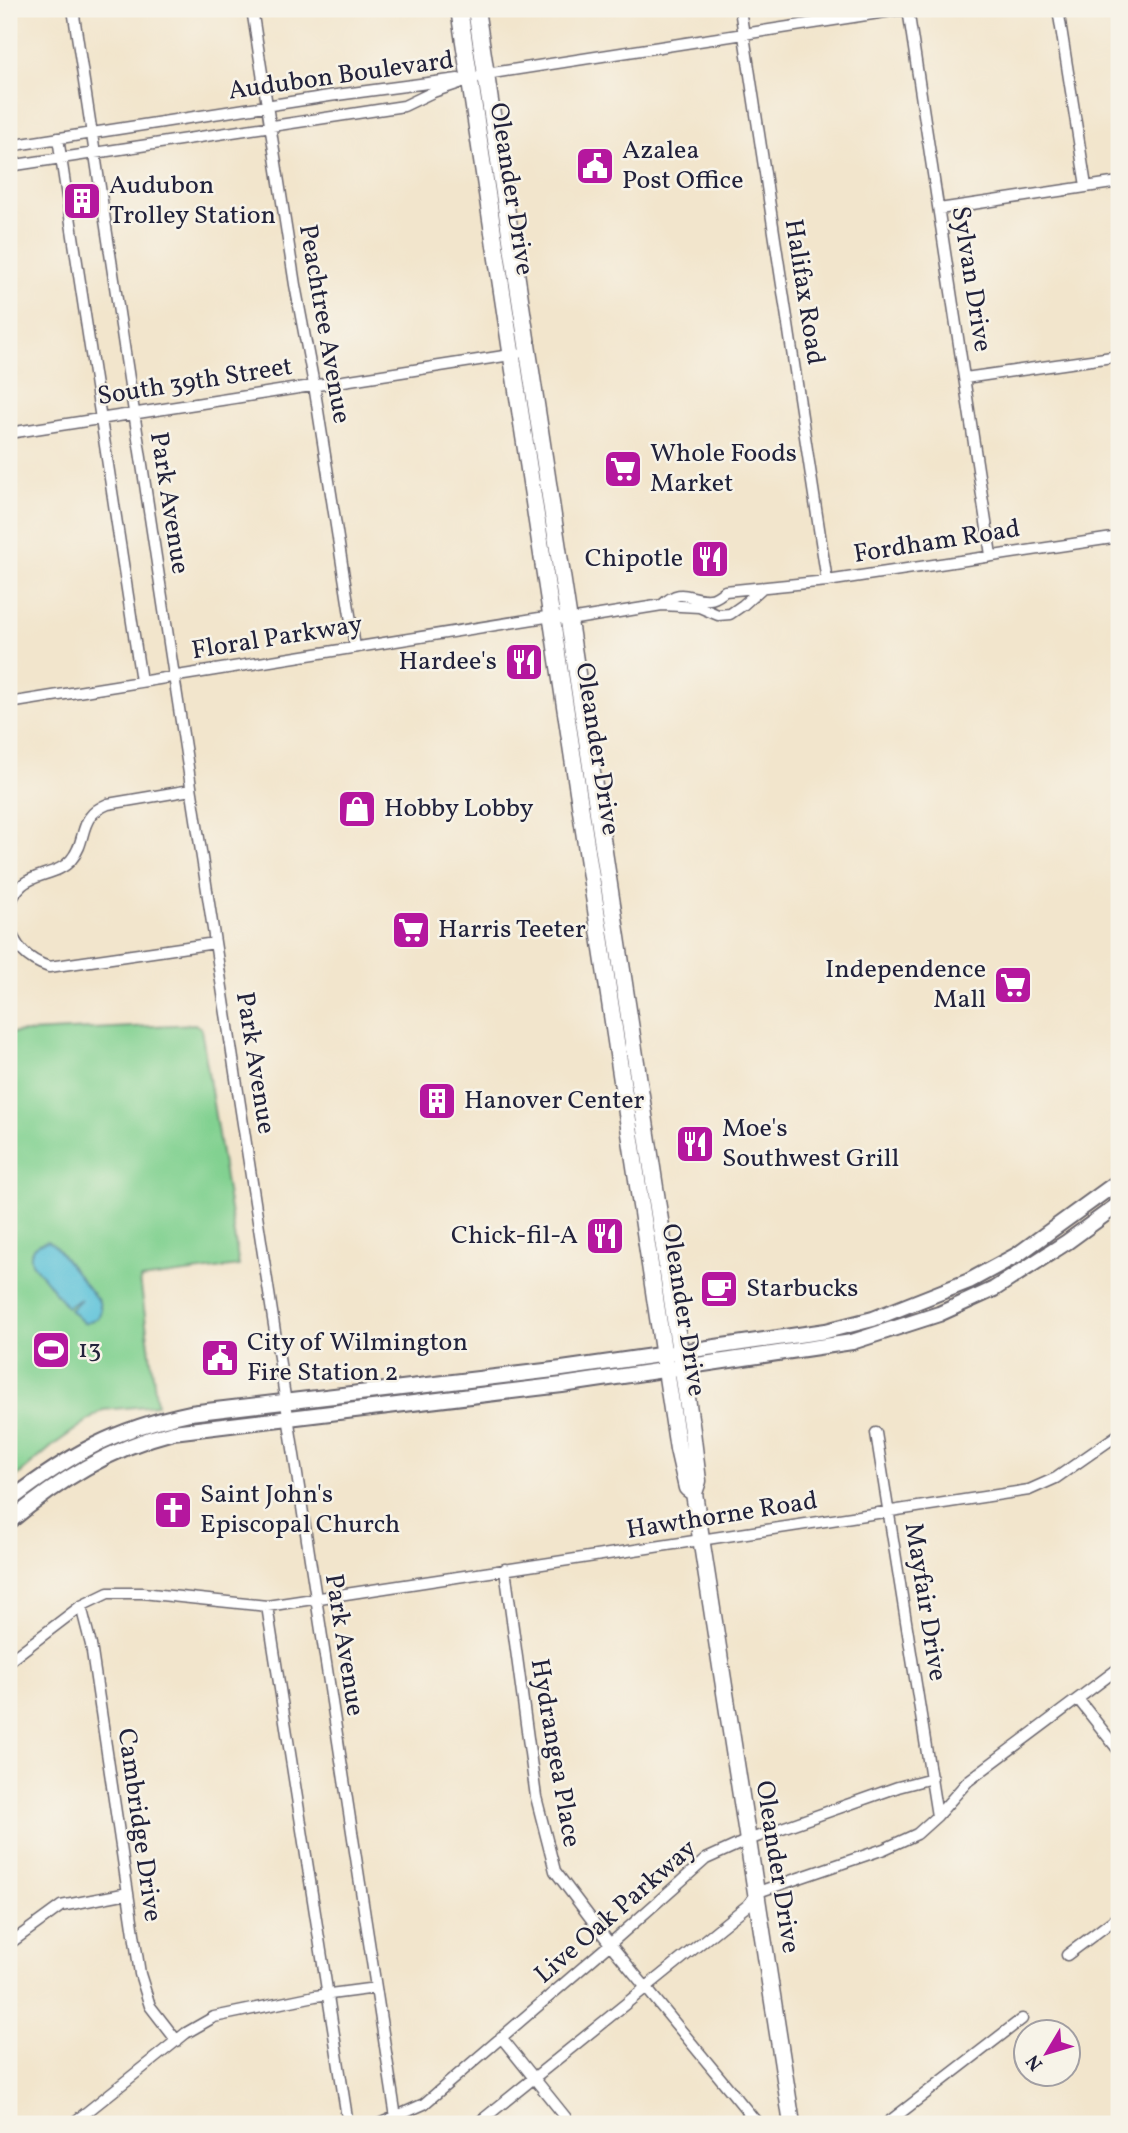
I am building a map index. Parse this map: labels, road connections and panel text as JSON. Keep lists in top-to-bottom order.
{
  "streets": {
    "main road": ["Oleander Drive"],
    "street": [
      "Audubon Boulevard",
      "Sylvan Drive",
      "Halifax Road",
      "Peachtree Avenue",
      "South 39th Street",
      "Park Avenue",
      "Fordham Road",
      "Floral Parkway",
      "Hawthorne Road",
      "Mayfair Drive",
      "Hydrangea Place",
      "Cambridge Drive",
      "Live Oak Parkway"
    ]
  },
  "crossings": [
    ["Audubon Boulevard", "Oleander Drive"],
    ["Audubon Boulevard", "Peachtree Avenue"],
    ["Audubon Boulevard", "Park Avenue"],
    ["Oleander Drive", "South 39th Street"],
    ["Oleander Drive", "Fordham Road"],
    ["Oleander Drive", "Floral Parkway"],
    ["Oleander Drive", "Hawthorne Road"],
    ["Oleander Drive", "Live Oak Parkway"],
    ["Sylvan Drive", "Fordham Road"],
    ["Halifax Road", "Fordham Road"],
    ["Peachtree Avenue", "South 39th Street"],
    ["Peachtree Avenue", "Floral Parkway"],
    ["South 39th Street", "Park Avenue"],
    ["Park Avenue", "Floral Parkway"],
    ["Park Avenue", "Hawthorne Road"],
    ["Park Avenue", "Live Oak Parkway"],
    ["Fordham Road", "Floral Parkway"],
    ["Hawthorne Road", "Mayfair Drive"],
    ["Hawthorne Road", "Hydrangea Place"],
    ["Hawthorne Road", "Cambridge Drive"],
    ["Mayfair Drive", "Live Oak Parkway"],
    ["Hydrangea Place", "Live Oak Parkway"]
  ],
  "places": {
    "public building": ["Azalea Post Office", "City of Wilmington Fire Station 2"],
    "building": ["Audubon Trolley Station", "Hanover Center"],
    "supermarket": ["Whole Foods Market", "Harris Teeter", "Independence Mall"],
    "restaurant": [
      "Chipotle",
      "Hardee's",
      "Moe's Southwest Grill",
      "Chick-fil-A"
    ],
    "shop": ["Hobby Lobby"],
    "cafe": ["Starbucks"],
    "sports": ["13"],
    "church": ["Saint John's Episcopal Church"]
  },
  "north": "bottom left"
}
